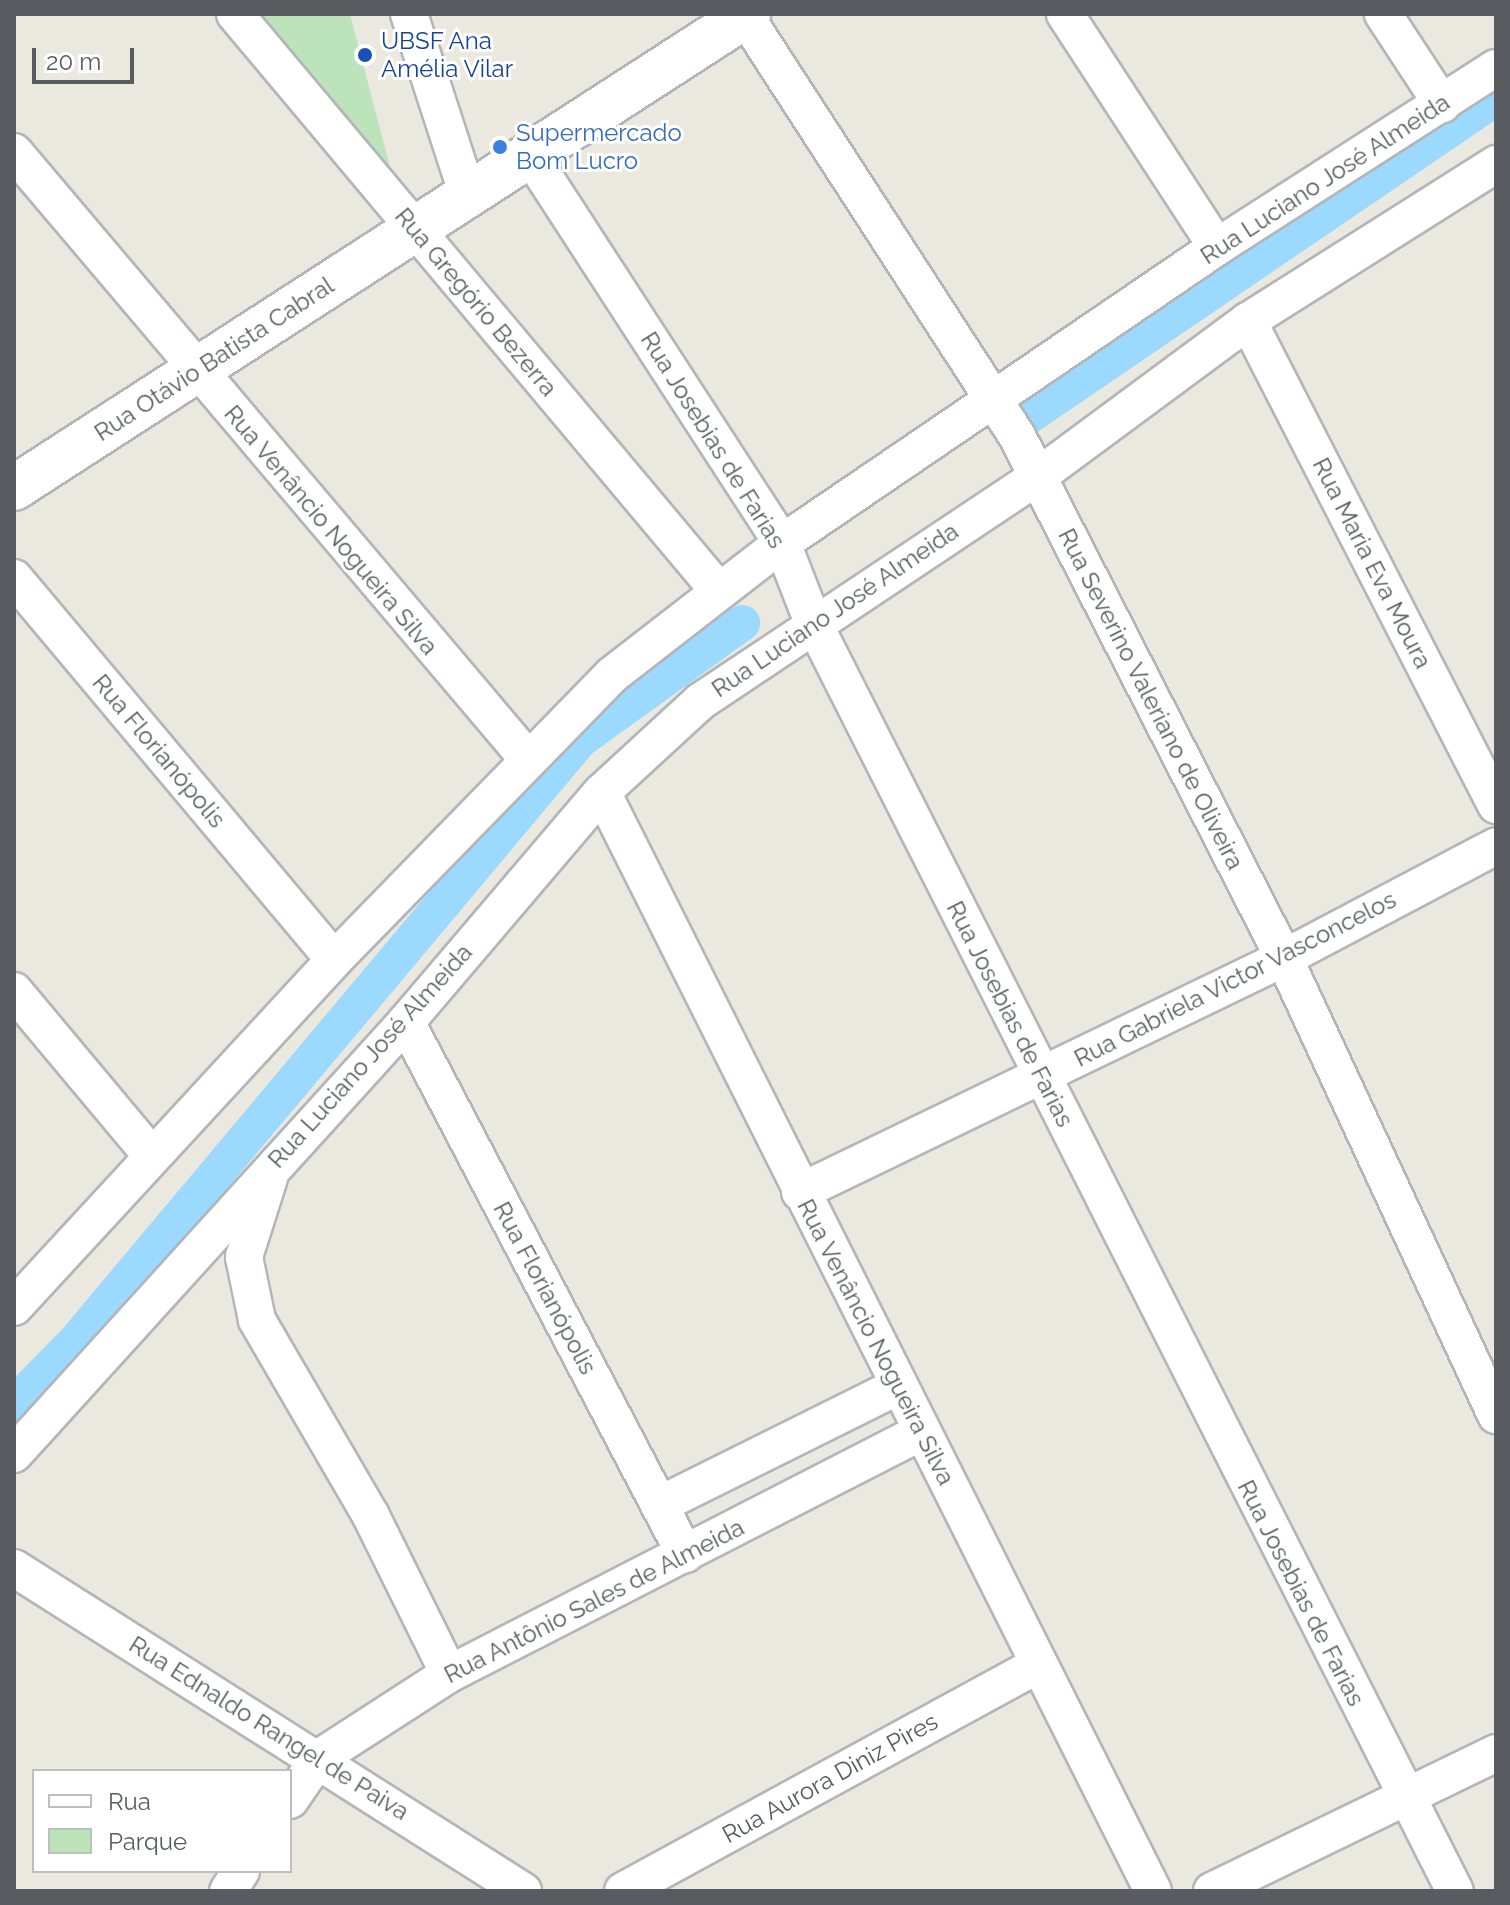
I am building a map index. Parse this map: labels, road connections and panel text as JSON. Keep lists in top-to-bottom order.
{
  "streets": {
    "street": [
      "Rua Luciano José Almeida",
      "Rua Gregório Bezerra",
      "Rua Otávio Batista Cabral",
      "Rua Josebias de Farias",
      "Rua Venâncio Nogueira Silva",
      "Rua Maria Eva Moura",
      "Rua Severino Valeriano de Oliveira",
      "Rua Florianópolis",
      "Rua Gabriela Victor Vasconcelos",
      "Rua Antônio Sales de Almeida",
      "Rua Ednaldo Rangel de Paiva",
      "Rua Aurora Diniz Pires"
    ]
  },
  "crossings": [
    ["Rua Luciano José Almeida", "Rua Gregório Bezerra"],
    ["Rua Luciano José Almeida", "Rua Josebias de Farias"],
    ["Rua Luciano José Almeida", "Rua Venâncio Nogueira Silva"],
    ["Rua Luciano José Almeida", "Rua Maria Eva Moura"],
    ["Rua Luciano José Almeida", "Rua Severino Valeriano de Oliveira"],
    ["Rua Luciano José Almeida", "Rua Florianópolis"],
    ["Rua Gregório Bezerra", "Rua Otávio Batista Cabral"],
    ["Rua Otávio Batista Cabral", "Rua Josebias de Farias"],
    ["Rua Otávio Batista Cabral", "Rua Venâncio Nogueira Silva"],
    ["Rua Otávio Batista Cabral", "Rua Severino Valeriano de Oliveira"],
    ["Rua Josebias de Farias", "Rua Gabriela Victor Vasconcelos"],
    ["Rua Venâncio Nogueira Silva", "Rua Gabriela Victor Vasconcelos"],
    ["Rua Venâncio Nogueira Silva", "Rua Antônio Sales de Almeida"],
    ["Rua Venâncio Nogueira Silva", "Rua Aurora Diniz Pires"],
    ["Rua Severino Valeriano de Oliveira", "Rua Gabriela Victor Vasconcelos"],
    ["Rua Florianópolis", "Rua Antônio Sales de Almeida"],
    ["Rua Antônio Sales de Almeida", "Rua Ednaldo Rangel de Paiva"]
  ],
  "places": ["UBSF Ana Amélia Vilar", "Supermercado Bom Lucro"],
  "legend": ["Rua", "Parque"],
  "scale_bar": "20 m"
}
